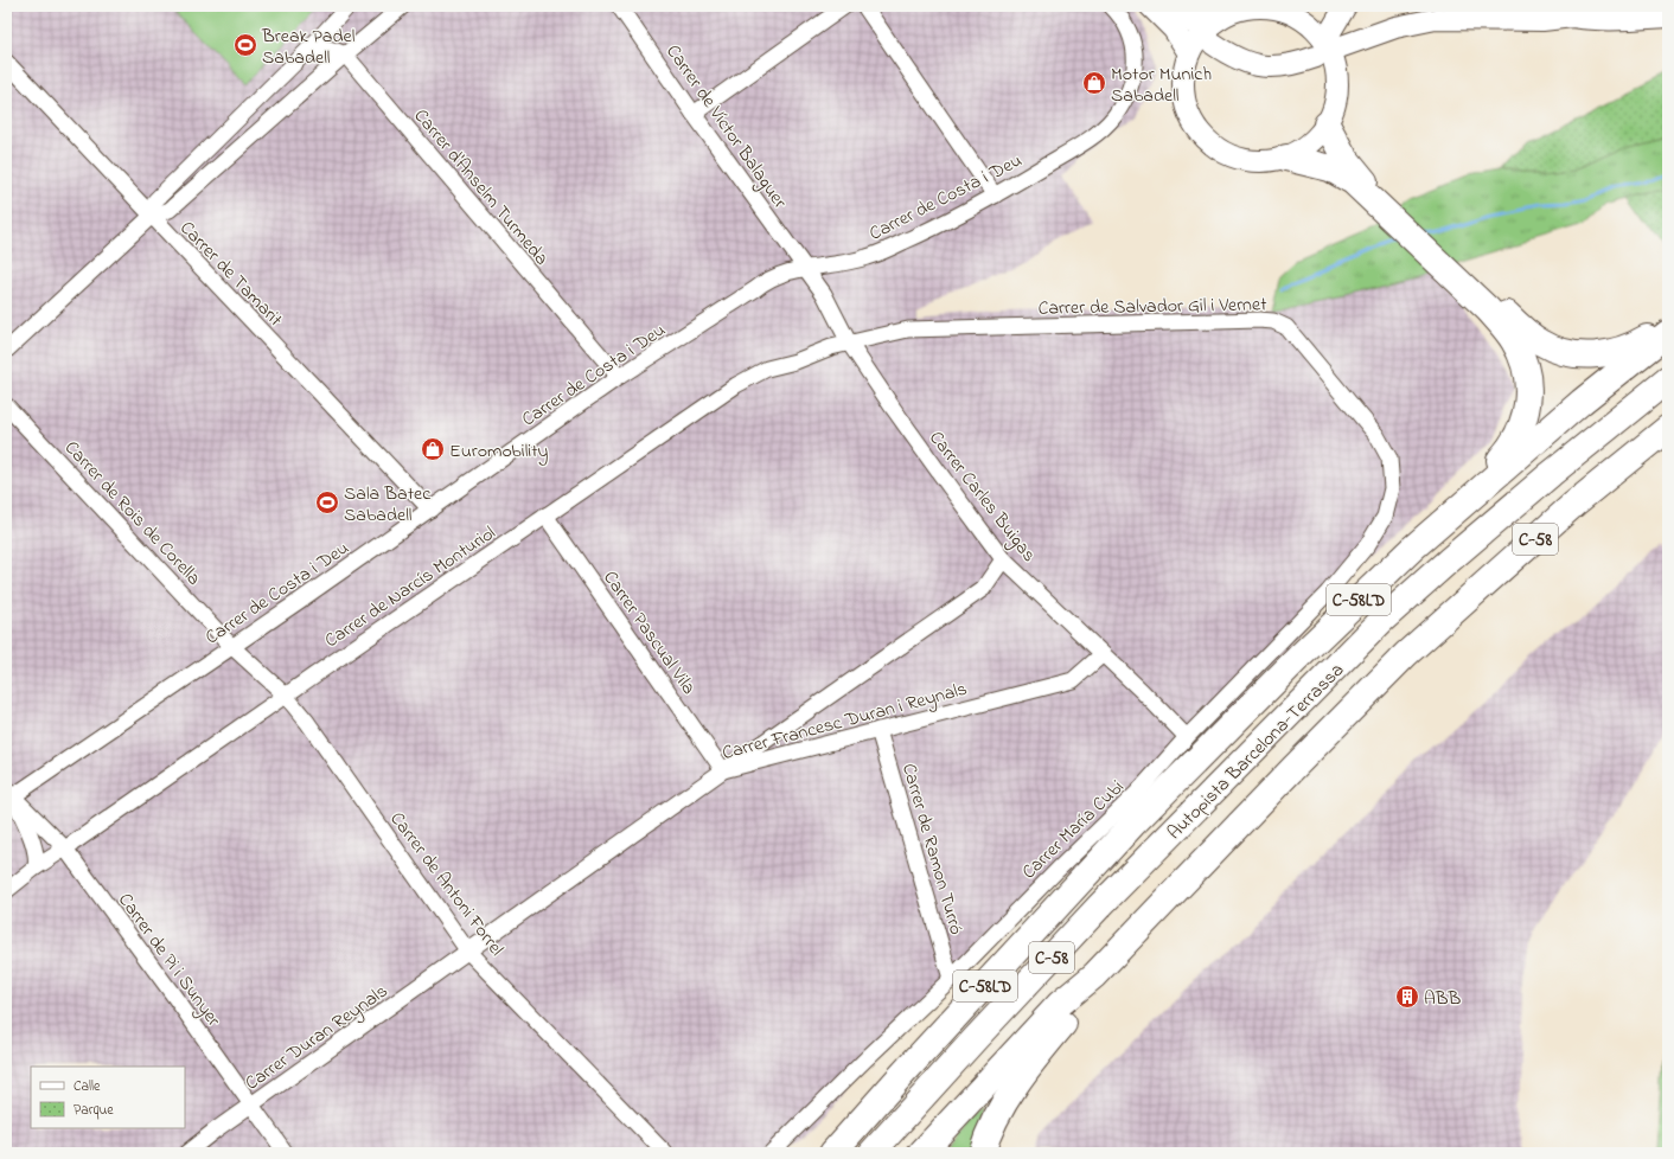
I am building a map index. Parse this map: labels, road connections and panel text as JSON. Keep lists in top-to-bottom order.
{
  "streets": {
    "highway": ["C-58", "C-58LD", "Autopista Barcelona-Terrassa"],
    "street": [
      "Carrer de Víctor Balaguer",
      "Carrer d'Anselm Turmeda",
      "Carrer de Costa i Deu",
      "Carrer de Tamarit",
      "Carrer de Salvador Gil i Vernet",
      "Carrer Carles Buigas",
      "Carrer de Rois de Corella",
      "Carrer de Narcís Monturiol",
      "Carrer Pascual Vila",
      "Carrer Francesc Duran i Reynals",
      "Carrer María Cubi",
      "Carrer de Ramon Turró",
      "Carrer de Antoni Forrel",
      "Carrer de Pi i Sunyer",
      "Carrer Duran Reynals"
    ]
  },
  "crossings": [
    ["Carrer de Víctor Balaguer", "Carrer de Costa i Deu"],
    ["Carrer de Víctor Balaguer", "Carrer Carles Buigas"],
    ["Carrer d'Anselm Turmeda", "Carrer de Costa i Deu"],
    ["Carrer de Costa i Deu", "Carrer de Tamarit"],
    ["Carrer de Costa i Deu", "Carrer Carles Buigas"],
    ["Carrer de Costa i Deu", "Carrer de Rois de Corella"],
    ["Carrer de Costa i Deu", "Carrer de Antoni Forrel"],
    ["Carrer de Costa i Deu", "Carrer de Pi i Sunyer"],
    ["Carrer de Salvador Gil i Vernet", "Carrer Carles Buigas"],
    ["Carrer de Salvador Gil i Vernet", "Carrer de Narcís Monturiol"],
    ["Carrer de Salvador Gil i Vernet", "Carrer María Cubi"],
    ["Carrer Carles Buigas", "Carrer de Narcís Monturiol"],
    ["Carrer Carles Buigas", "Carrer Francesc Duran i Reynals"],
    ["Carrer Carles Buigas", "Carrer María Cubi"],
    ["Carrer de Rois de Corella", "Carrer de Antoni Forrel"],
    ["Carrer de Narcís Monturiol", "Carrer Pascual Vila"],
    ["Carrer de Narcís Monturiol", "Carrer de Antoni Forrel"],
    ["Carrer de Narcís Monturiol", "Carrer de Pi i Sunyer"],
    ["Carrer Pascual Vila", "Carrer Francesc Duran i Reynals"],
    ["Carrer Francesc Duran i Reynals", "Carrer de Ramon Turró"],
    ["Carrer Francesc Duran i Reynals", "Carrer de Antoni Forrel"],
    ["Carrer Francesc Duran i Reynals", "Carrer Duran Reynals"],
    ["Carrer María Cubi", "Carrer de Ramon Turró"],
    ["Carrer de Antoni Forrel", "Carrer Duran Reynals"],
    ["Carrer de Pi i Sunyer", "Carrer Duran Reynals"]
  ],
  "places": {
    "sports": ["Break Padel Sabadell", "Sala Batec Sabadell"],
    "shop": ["Motor Munich Sabadell", "Euromobility"],
    "building": ["ABB"]
  },
  "legend": ["Calle", "Parque"]
}
